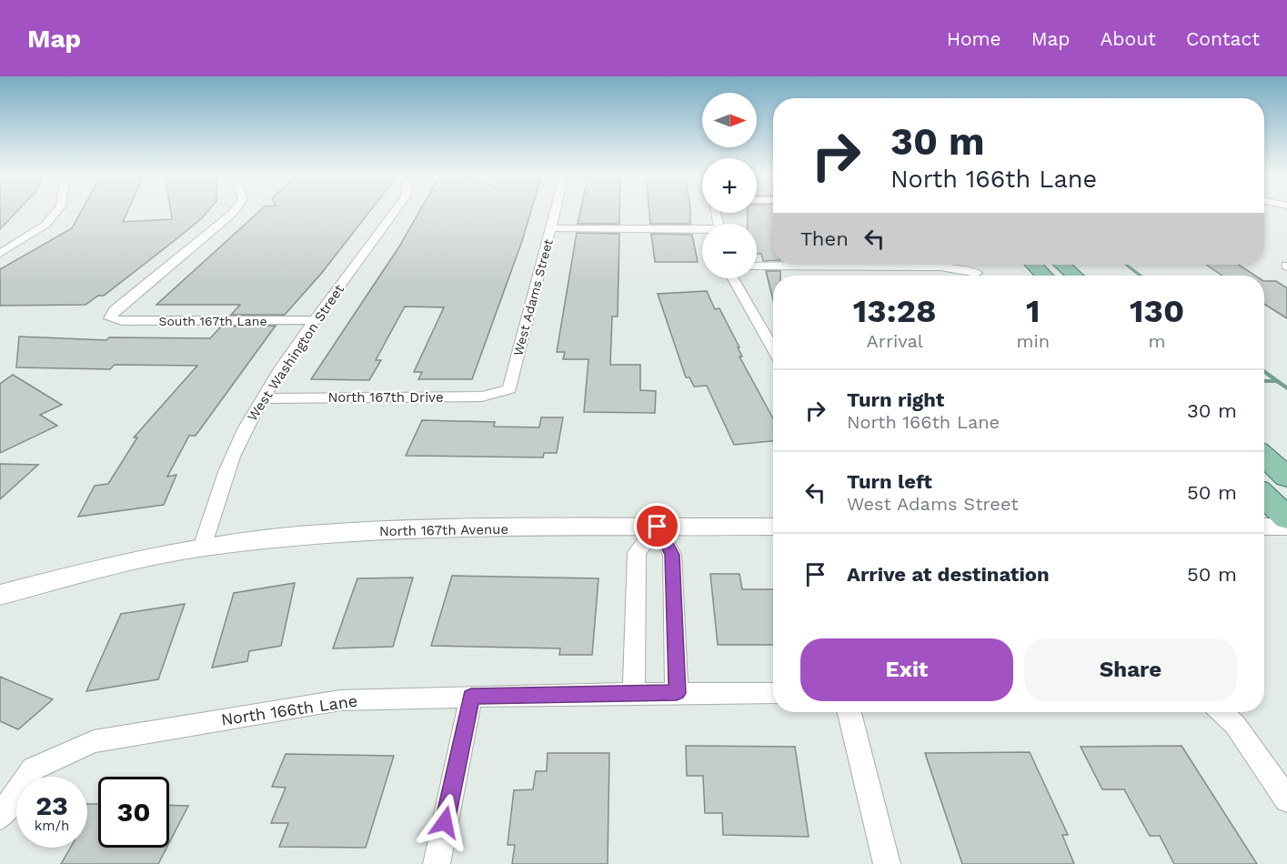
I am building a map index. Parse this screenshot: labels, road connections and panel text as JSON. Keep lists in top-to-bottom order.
{
  "streets": {
    "street": [
      "West Adams Street",
      "South 167th Lane",
      "West Washington Street",
      "North 167th Drive",
      "North 167th Avenue",
      "North 166th Lane"
    ]
  },
  "crossings": [
    ["West Adams Street", "North 167th Drive"],
    ["South 167th Lane", "West Washington Street"],
    ["West Washington Street", "North 167th Drive"],
    ["West Washington Street", "North 167th Avenue"]
  ],
  "north": "right",
  "page": {
    "header": "Map",
    "nav": [
      "Home",
      "Map",
      "About",
      "Contact"
    ],
    "map_buttons": ["+", "−"],
    "turn": ["30 m", "North 166th Lane"],
    "then": "Then",
    "eta": [
      "13:28",
      "Arrival",
      "1",
      "min",
      "130",
      "m"
    ],
    "list": [
      {
        "name": "Turn right",
        "note": "North 166th Lane",
        "value": "30 m"
      },
      {
        "name": "Turn left",
        "note": "West Adams Street",
        "value": "50 m"
      },
      {
        "name": "Arrive at destination",
        "value": "50 m"
      }
    ],
    "buttons": ["Exit", "Share"],
    "speed": "23 km/h",
    "limit": "30"
  }
}
